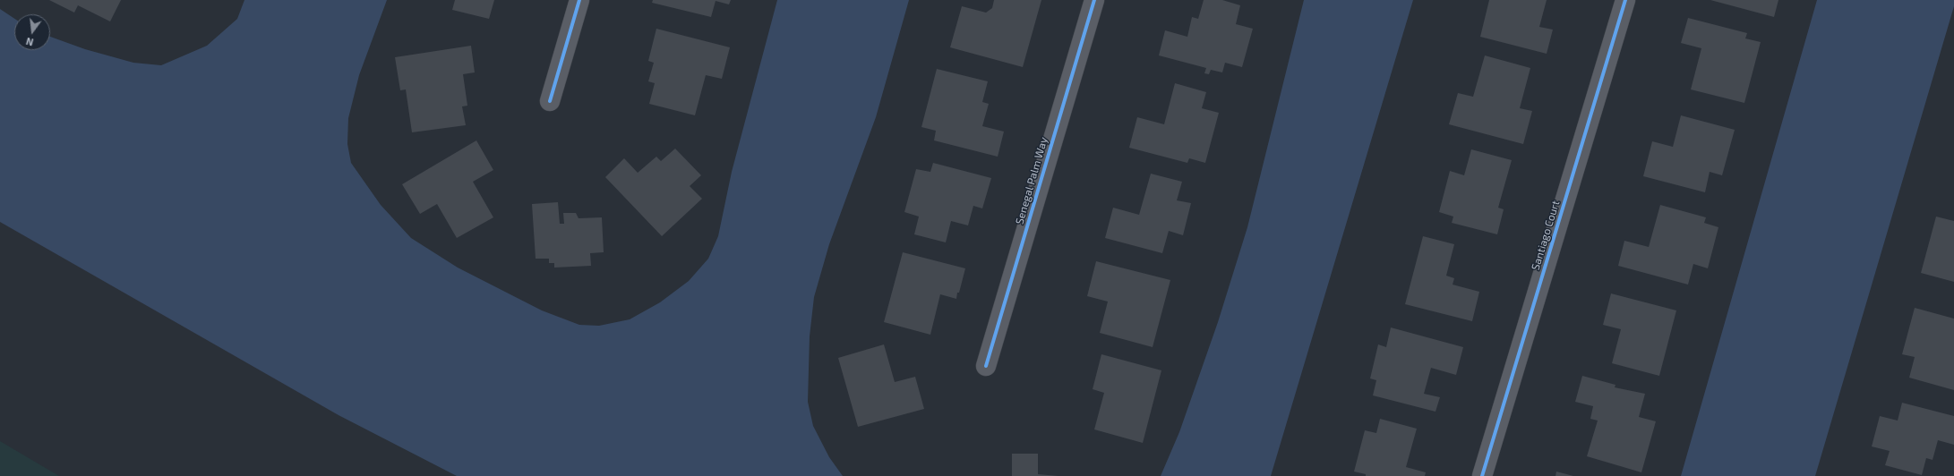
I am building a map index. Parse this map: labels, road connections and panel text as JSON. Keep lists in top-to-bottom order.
{
  "streets": {
    "street": ["Senegal Palm Way", "Santiago Court"]
  },
  "north": "bottom"
}
